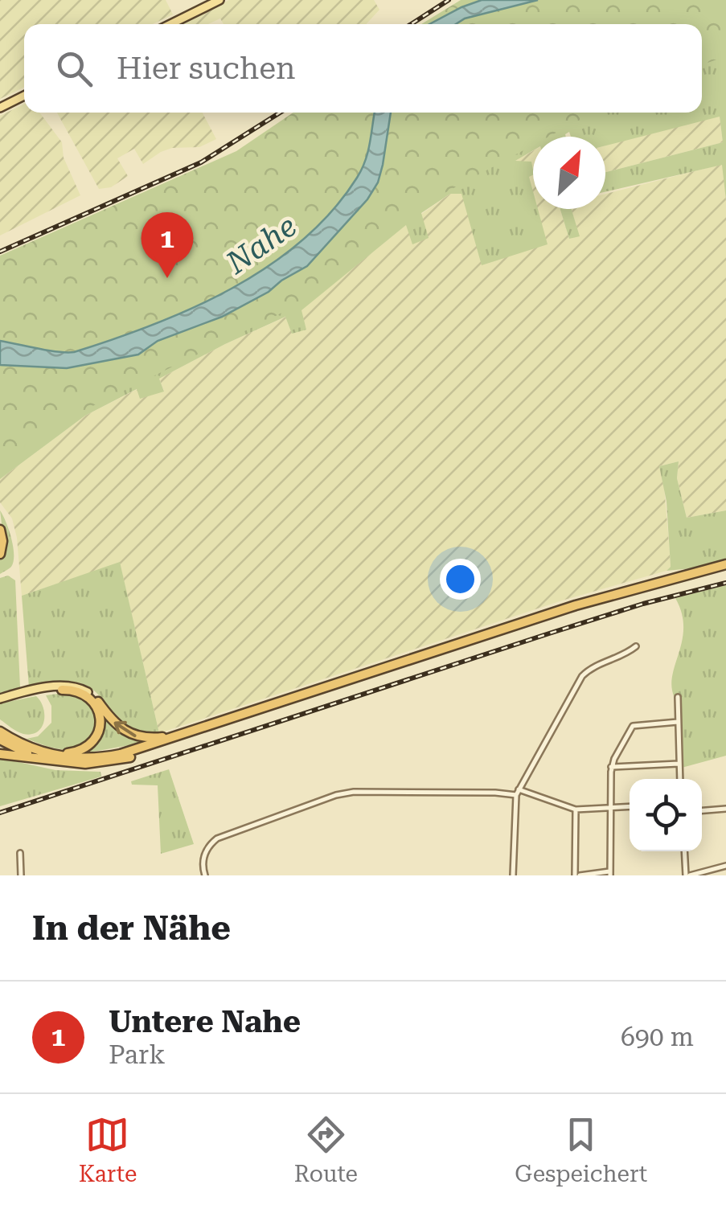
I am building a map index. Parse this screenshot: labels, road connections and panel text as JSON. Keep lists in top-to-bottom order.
{
  "water": ["Nahe"],
  "north": "top right",
  "page": {
    "search": "Hier suchen",
    "pins": "1",
    "heading": "In der Nähe",
    "list": [
      {
        "mark": "1",
        "name": "Untere Nahe",
        "note": "Park",
        "value": "690 m"
      }
    ],
    "nav": ["Karte", "Route", "Gespeichert"]
  }
}
